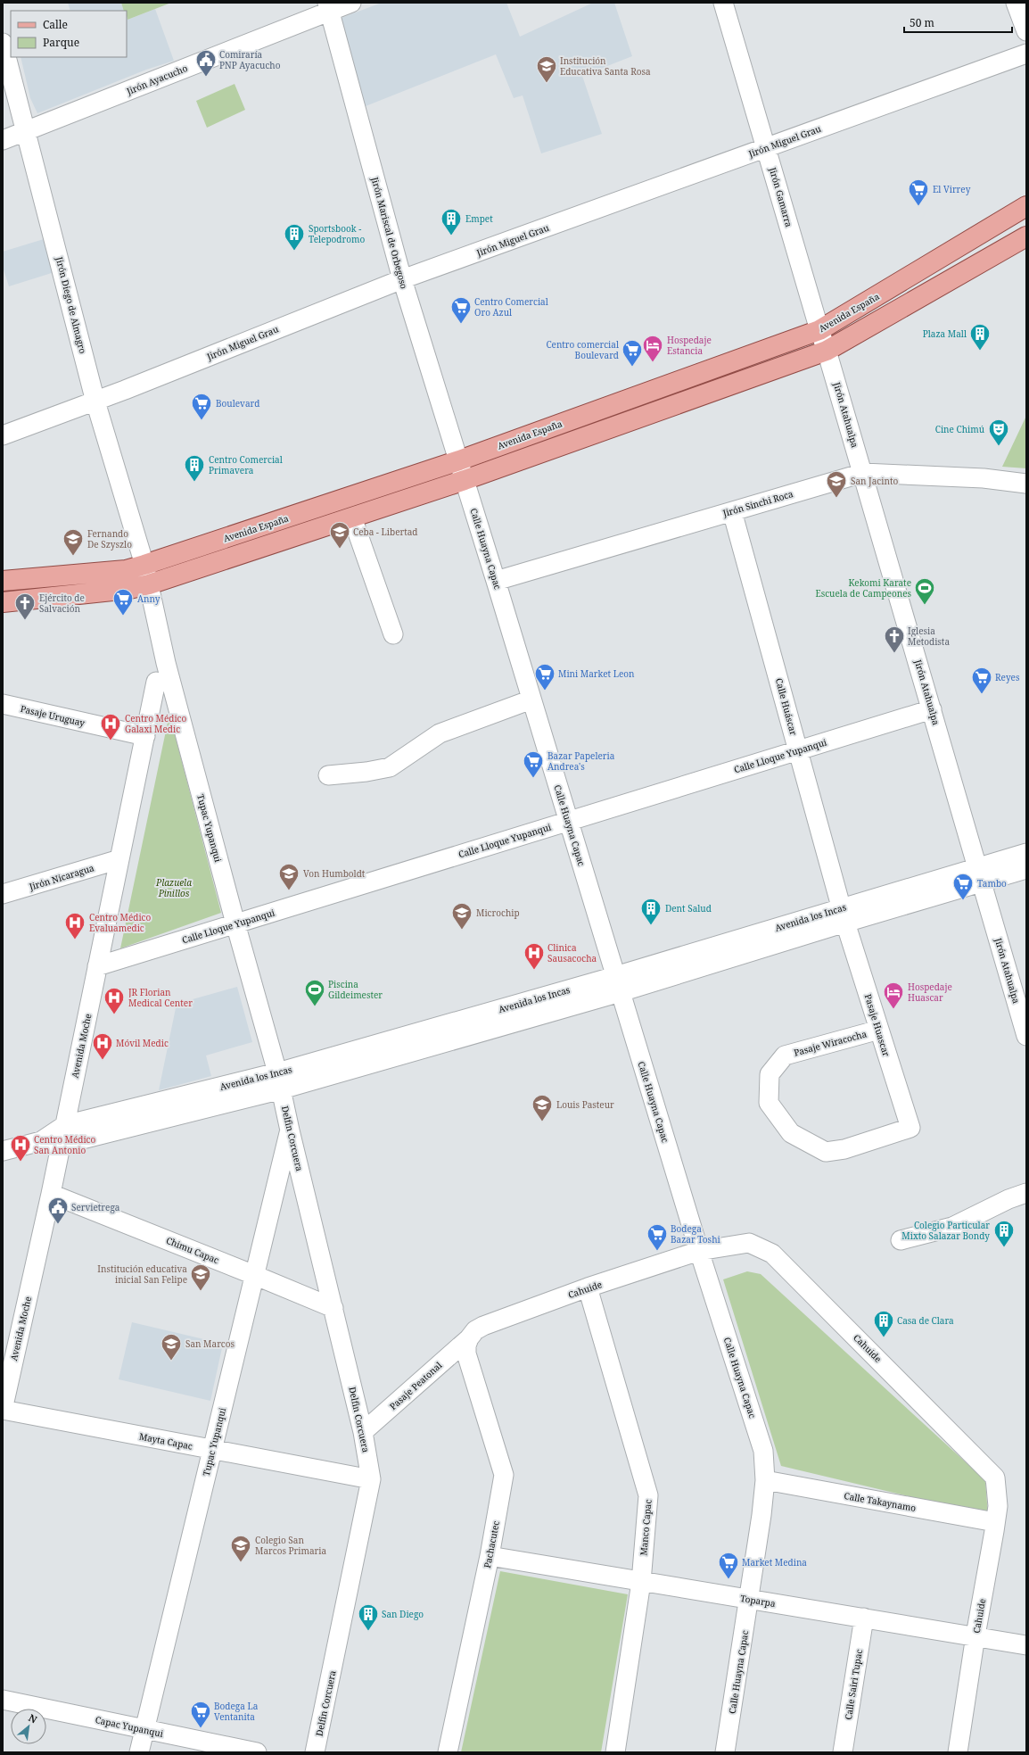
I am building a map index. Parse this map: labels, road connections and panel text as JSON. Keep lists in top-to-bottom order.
{
  "streets": {
    "main road": ["Avenida España"],
    "street": [
      "Jirón Ayacucho",
      "Jirón Miguel Grau",
      "Jirón Gamarra",
      "Jirón Mariscal de Orbegoso",
      "Jirón Diego de Almagro",
      "Jirón Atahualpa",
      "Jirón Sinchi Roca",
      "Calle Huayna Capac",
      "Calle Huáscar",
      "Pasaje Uruguay",
      "Calle Lloque Yupanqui",
      "Tupac Yupanqui",
      "Jirón Nicaragua",
      "Avenida los Incas",
      "Pasaje Huascar",
      "Pasaje Wiracocha",
      "Avenida Moche",
      "Delfin Corcuera",
      "Chimu Capac",
      "Cahuide",
      "Pasaje Peatonal",
      "Mayta Capac",
      "Calle Takaynamo",
      "Manco Capac",
      "Pachacutec",
      "Toparpa",
      "Calle Sairi Tupac",
      "Capac Yupanqui"
    ]
  },
  "crossings": [
    ["Jirón Ayacucho", "Jirón Mariscal de Orbegoso"],
    ["Jirón Ayacucho", "Jirón Diego de Almagro"],
    ["Jirón Miguel Grau", "Jirón Gamarra"],
    ["Jirón Miguel Grau", "Jirón Mariscal de Orbegoso"],
    ["Jirón Miguel Grau", "Jirón Diego de Almagro"],
    ["Jirón Gamarra", "Avenida España"],
    ["Jirón Gamarra", "Jirón Atahualpa"],
    ["Jirón Mariscal de Orbegoso", "Avenida España"],
    ["Jirón Mariscal de Orbegoso", "Calle Huayna Capac"],
    ["Jirón Diego de Almagro", "Avenida España"],
    ["Jirón Diego de Almagro", "Tupac Yupanqui"],
    ["Avenida España", "Jirón Atahualpa"],
    ["Avenida España", "Calle Huayna Capac"],
    ["Avenida España", "Tupac Yupanqui"],
    ["Jirón Atahualpa", "Jirón Sinchi Roca"],
    ["Jirón Atahualpa", "Calle Lloque Yupanqui"],
    ["Jirón Atahualpa", "Avenida los Incas"],
    ["Jirón Sinchi Roca", "Calle Huayna Capac"],
    ["Jirón Sinchi Roca", "Calle Huáscar"],
    ["Calle Huayna Capac", "Calle Lloque Yupanqui"],
    ["Calle Huayna Capac", "Avenida los Incas"],
    ["Calle Huayna Capac", "Cahuide"],
    ["Calle Huayna Capac", "Calle Takaynamo"],
    ["Calle Huayna Capac", "Toparpa"],
    ["Calle Huáscar", "Calle Lloque Yupanqui"],
    ["Calle Huáscar", "Avenida los Incas"],
    ["Calle Huáscar", "Pasaje Huascar"],
    ["Pasaje Uruguay", "Avenida Moche"],
    ["Calle Lloque Yupanqui", "Tupac Yupanqui"],
    ["Calle Lloque Yupanqui", "Avenida Moche"],
    ["Tupac Yupanqui", "Avenida los Incas"],
    ["Tupac Yupanqui", "Delfin Corcuera"],
    ["Tupac Yupanqui", "Chimu Capac"],
    ["Tupac Yupanqui", "Mayta Capac"],
    ["Tupac Yupanqui", "Capac Yupanqui"],
    ["Jirón Nicaragua", "Avenida Moche"],
    ["Avenida los Incas", "Pasaje Huascar"],
    ["Avenida los Incas", "Avenida Moche"],
    ["Avenida los Incas", "Delfin Corcuera"],
    ["Pasaje Huascar", "Pasaje Wiracocha"],
    ["Avenida Moche", "Chimu Capac"],
    ["Avenida Moche", "Mayta Capac"],
    ["Delfin Corcuera", "Chimu Capac"],
    ["Delfin Corcuera", "Pasaje Peatonal"],
    ["Delfin Corcuera", "Mayta Capac"],
    ["Cahuide", "Pasaje Peatonal"],
    ["Cahuide", "Calle Takaynamo"],
    ["Cahuide", "Manco Capac"],
    ["Cahuide", "Pachacutec"],
    ["Cahuide", "Toparpa"],
    ["Pasaje Peatonal", "Pachacutec"],
    ["Manco Capac", "Toparpa"],
    ["Pachacutec", "Toparpa"],
    ["Toparpa", "Calle Sairi Tupac"]
  ],
  "parks": ["Plazuela Pinillos"],
  "places": {
    "public building": ["Comiraría PNP Ayacucho", "Servietrega"],
    "school or university": [
      "Institución Educativa Santa Rosa",
      "San Jacinto",
      "Ceba - Libertad",
      "Fernando De Szyszlo",
      "Von Humboldt",
      "Microchip",
      "Louis Pasteur",
      "Institución educativa inicial San Felipe",
      "San Marcos",
      "Colegio San Marcos Primaria"
    ],
    "supermarket": [
      "El Virrey",
      "Centro Comercial Oro Azul",
      "Centro comercial Boulevard",
      "Boulevard",
      "Anny",
      "Mini Market Leon",
      "Reyes",
      "Bazar Papeleria Andrea's",
      "Tambo",
      "Bodega Bazar Toshi",
      "Market Medina",
      "Bodega La Ventanita"
    ],
    "building": [
      "Empet",
      "Sportsbook - Telepodromo",
      "Plaza Mall",
      "Centro Comercial Primavera",
      "Dent Salud",
      "Colegio Particular Mixto Salazar Bondy",
      "Casa de Clara",
      "San Diego"
    ],
    "hotel": ["Hospedaje Estancia", "Hospedaje Huascar"],
    "theatre": ["Cine Chimú"],
    "sports": ["Kekomi Karate Escuela de Campeones", "Piscina Gildeimester"],
    "church": ["Ejército de Salvación", "Iglesia Metodista"],
    "hospital": [
      "Centro Médico Galaxi Medic",
      "Centro Médico Evaluamedic",
      "Clinica Sausacocha",
      "JR Florian Medical Center",
      "Móvil Medic",
      "Centro Médico San Antonio"
    ]
  },
  "legend": ["Calle", "Parque"],
  "scale_bar": "50 m",
  "north": "top right"
}
